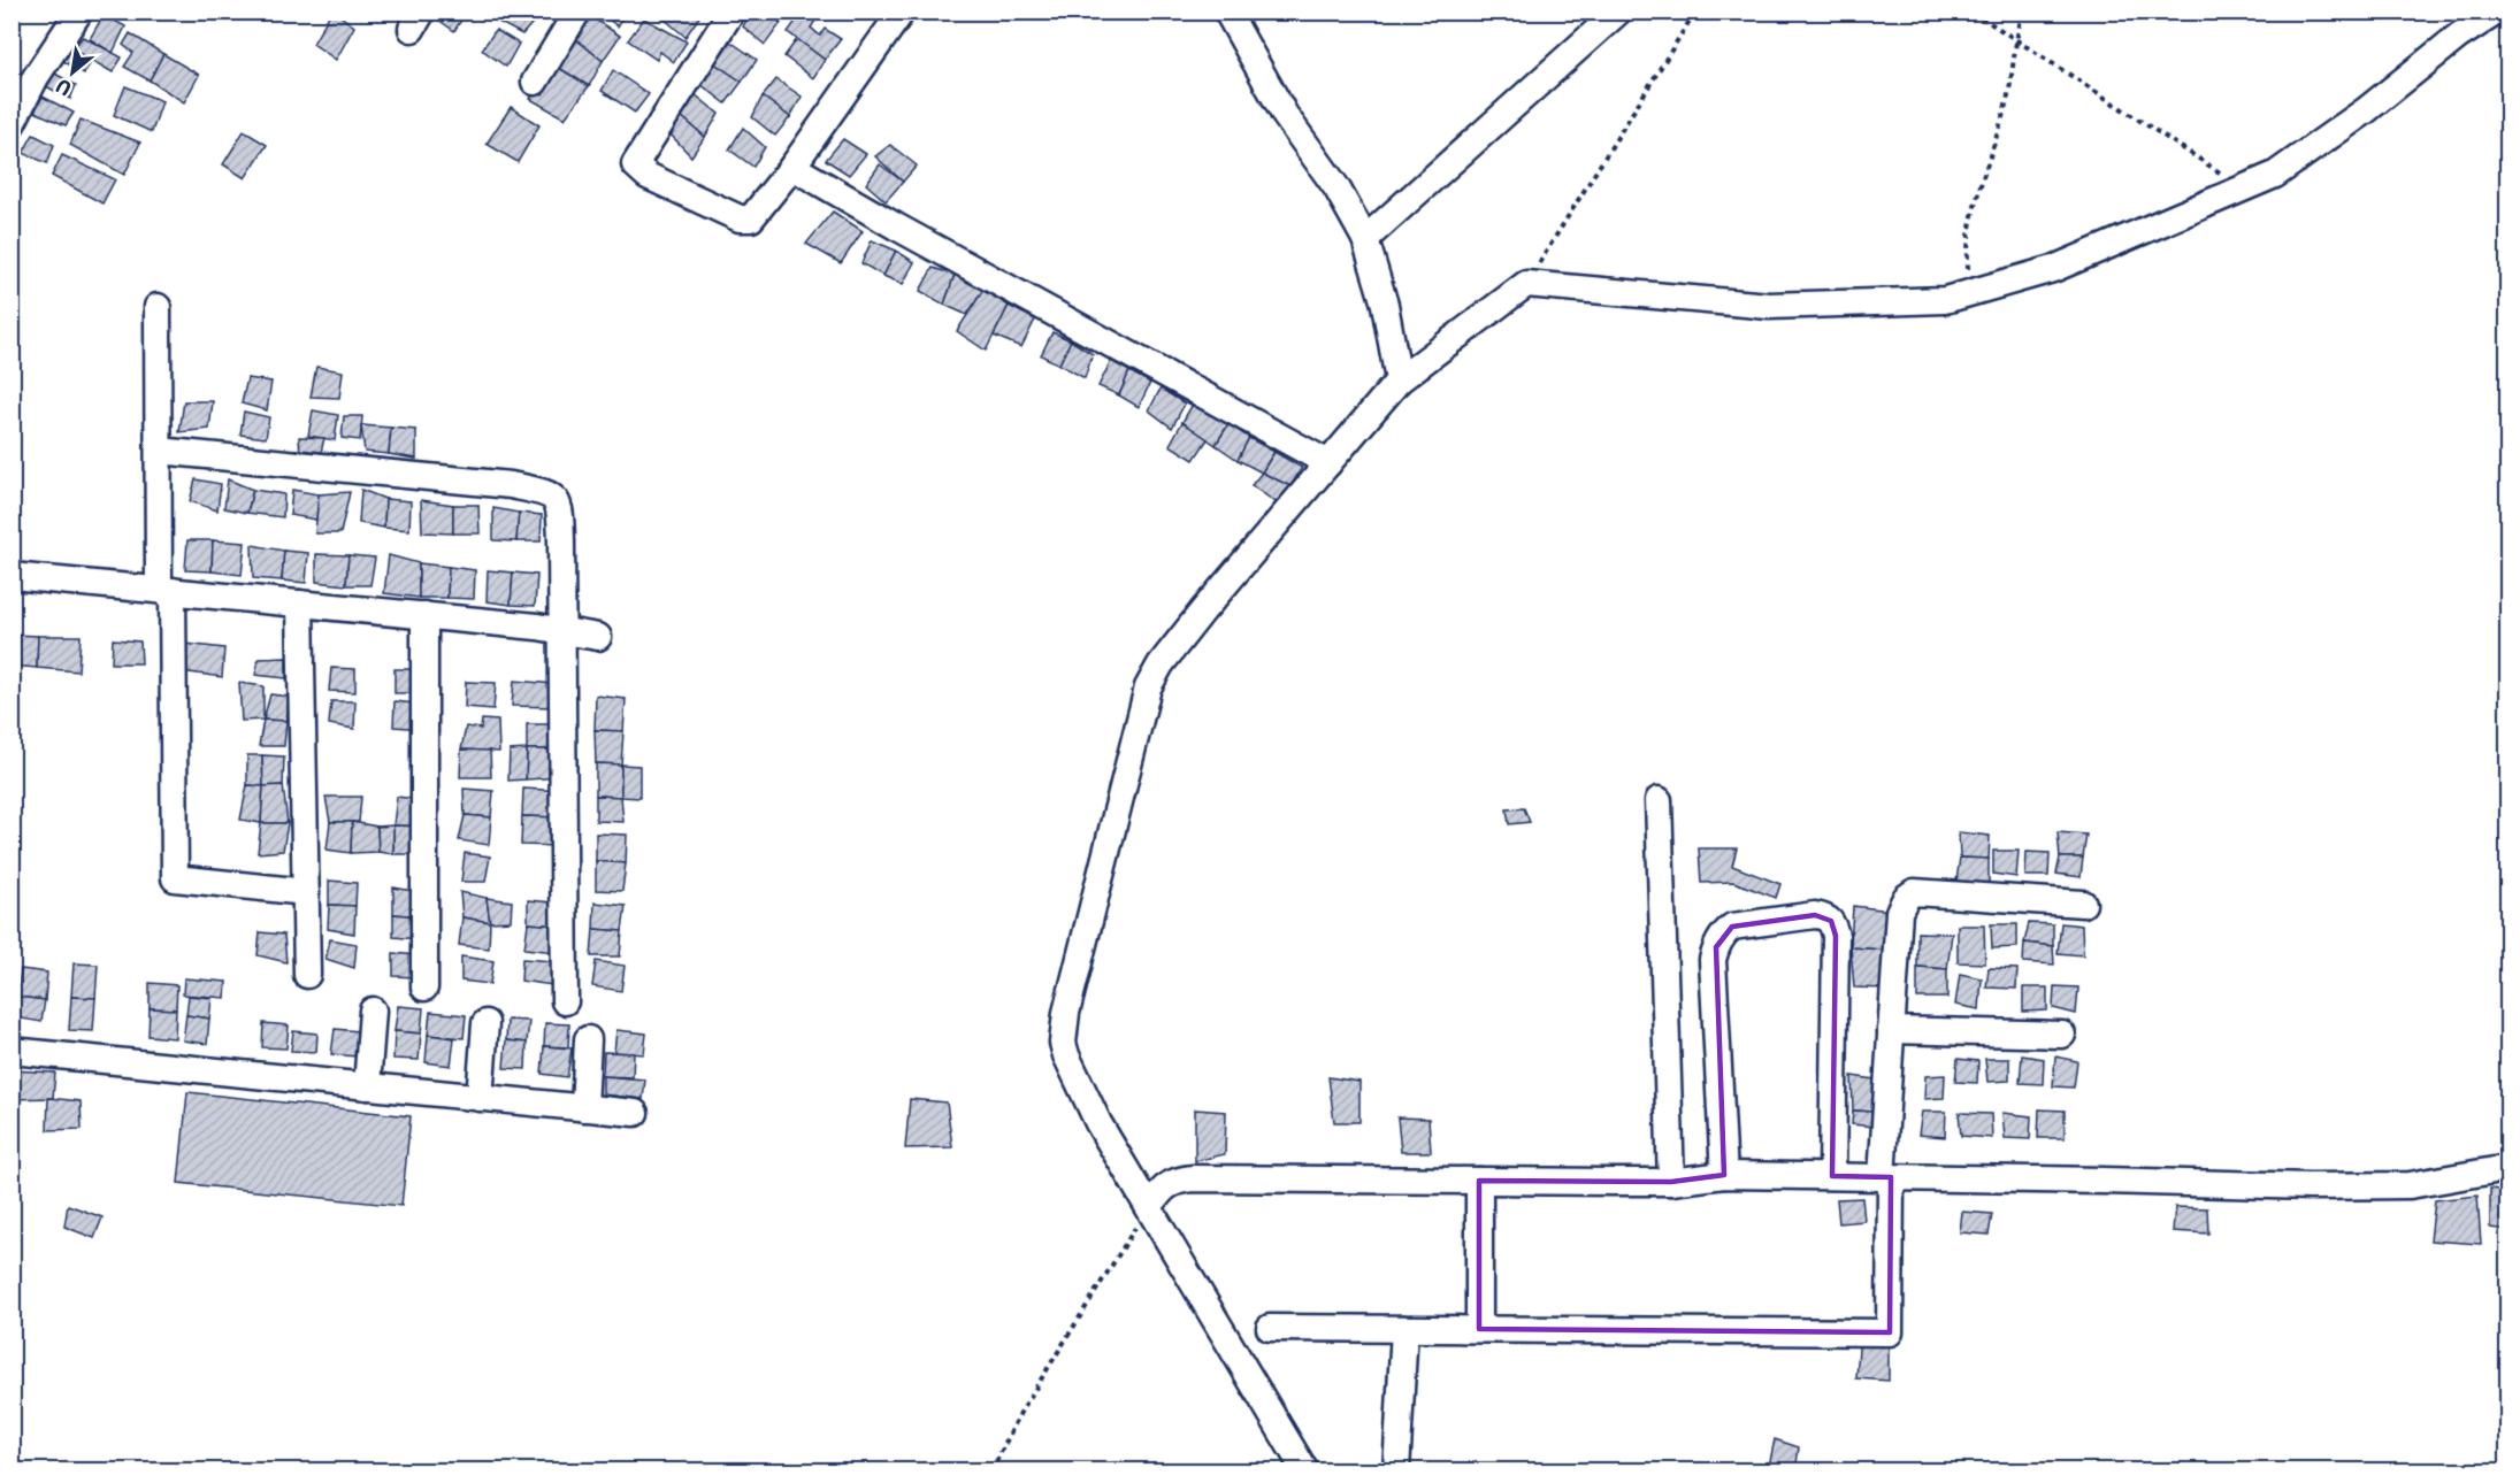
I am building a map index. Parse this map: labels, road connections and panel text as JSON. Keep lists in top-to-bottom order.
{
  "north": "bottom left"
}
